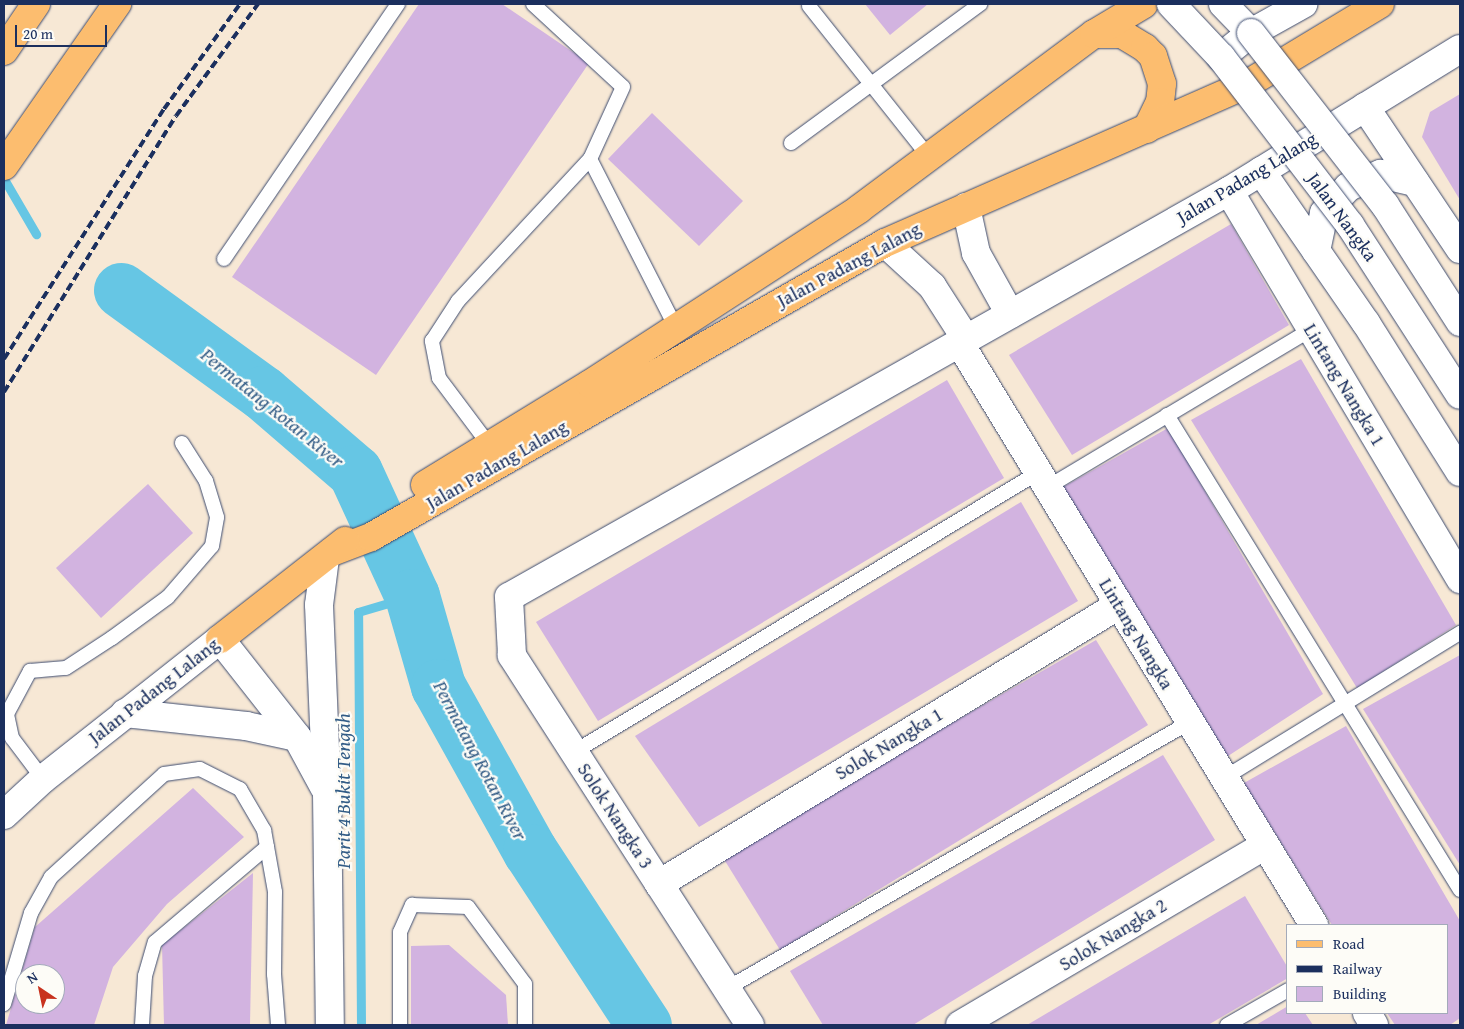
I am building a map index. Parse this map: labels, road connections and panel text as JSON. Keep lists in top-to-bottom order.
{
  "streets": {
    "main road": ["Jalan Padang Lalang"],
    "street": [
      "Jalan Nangka",
      "Lintang Nangka 1",
      "Lintang Nangka",
      "Solok Nangka 1",
      "Solok Nangka 3",
      "Solok Nangka 2"
    ]
  },
  "crossings": [
    ["Jalan Padang Lalang", "Lintang Nangka 1"],
    ["Jalan Padang Lalang", "Lintang Nangka"],
    ["Jalan Padang Lalang", "Solok Nangka 3"],
    ["Lintang Nangka", "Solok Nangka 1"],
    ["Lintang Nangka", "Solok Nangka 2"],
    ["Solok Nangka 1", "Solok Nangka 3"]
  ],
  "water": ["Permatang Rotan River", "Parit 4 Bukit Tengah"],
  "legend": ["Road", "Railway", "Building"],
  "scale_bar": "20 m",
  "north": "top left"
}
